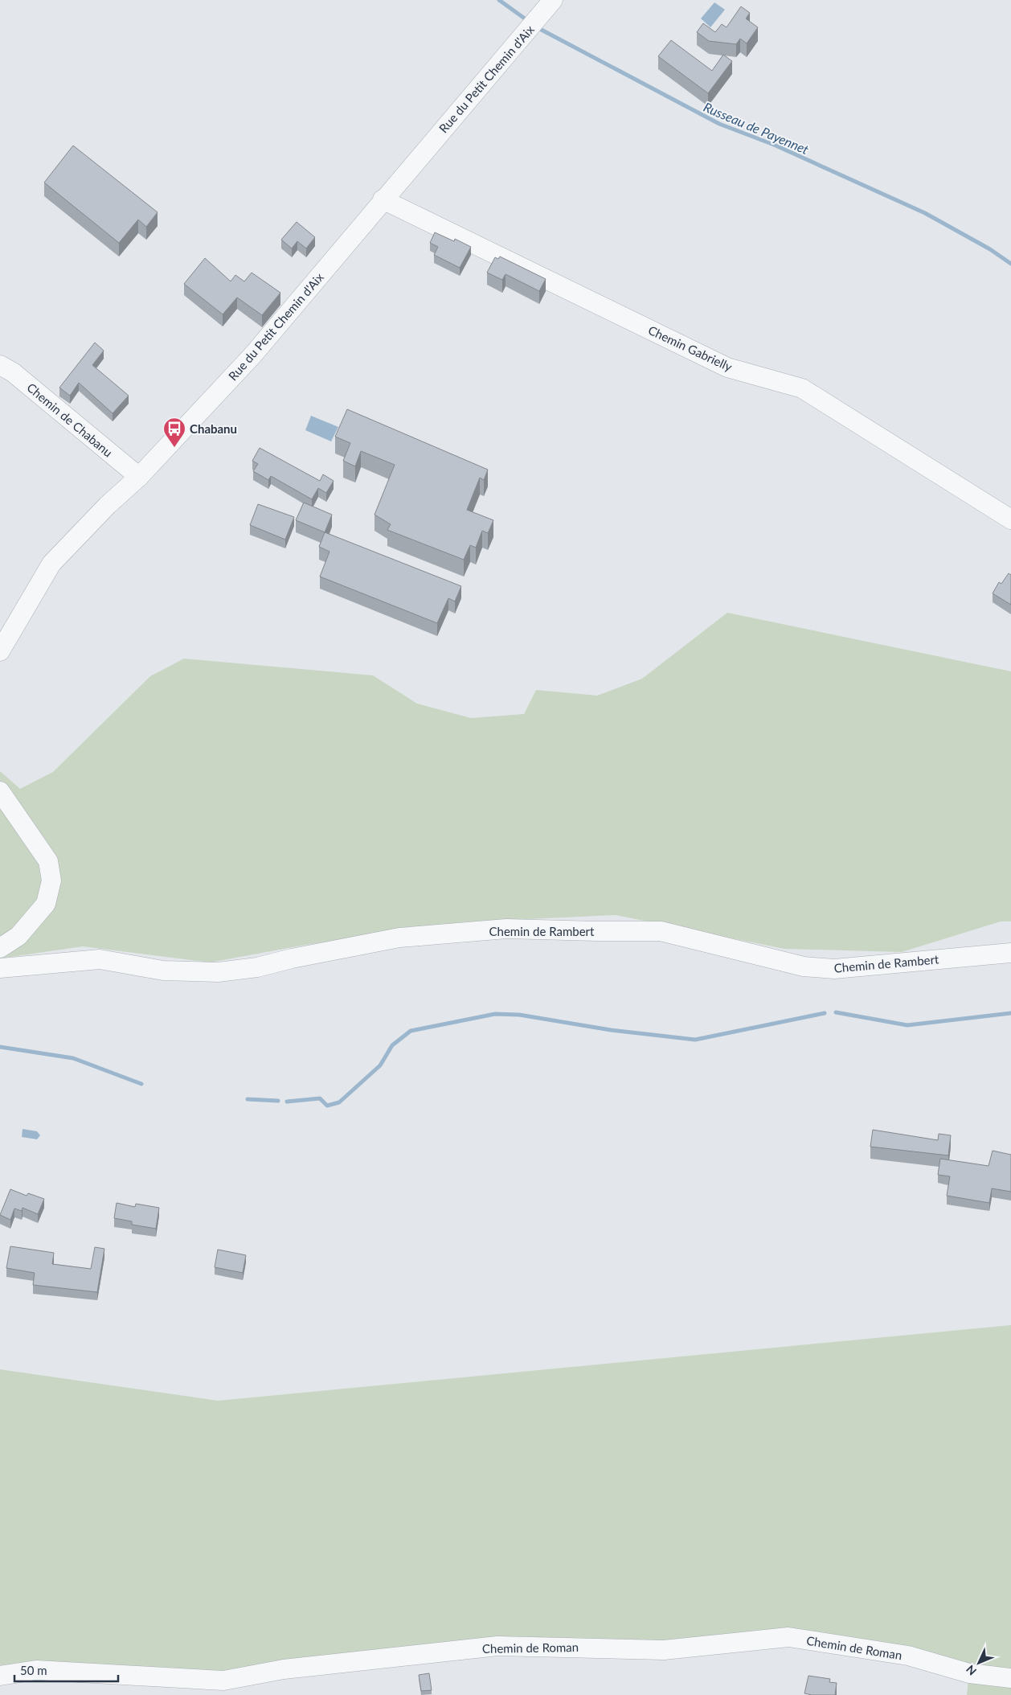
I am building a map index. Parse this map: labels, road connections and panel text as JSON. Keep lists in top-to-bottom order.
{
  "streets": {
    "street": [
      "Rue du Petit Chemin d'Aix",
      "Chemin Gabrielly",
      "Chemin de Chabanu",
      "Chemin de Rambert",
      "Chemin de Roman"
    ]
  },
  "crossings": [
    ["Rue du Petit Chemin d'Aix", "Chemin Gabrielly"],
    ["Rue du Petit Chemin d'Aix", "Chemin de Chabanu"]
  ],
  "water": ["Russeau de Payennet"],
  "places": {
    "bus stop": ["Chabanu"]
  },
  "scale_bar": "50 m",
  "north": "bottom left"
}
